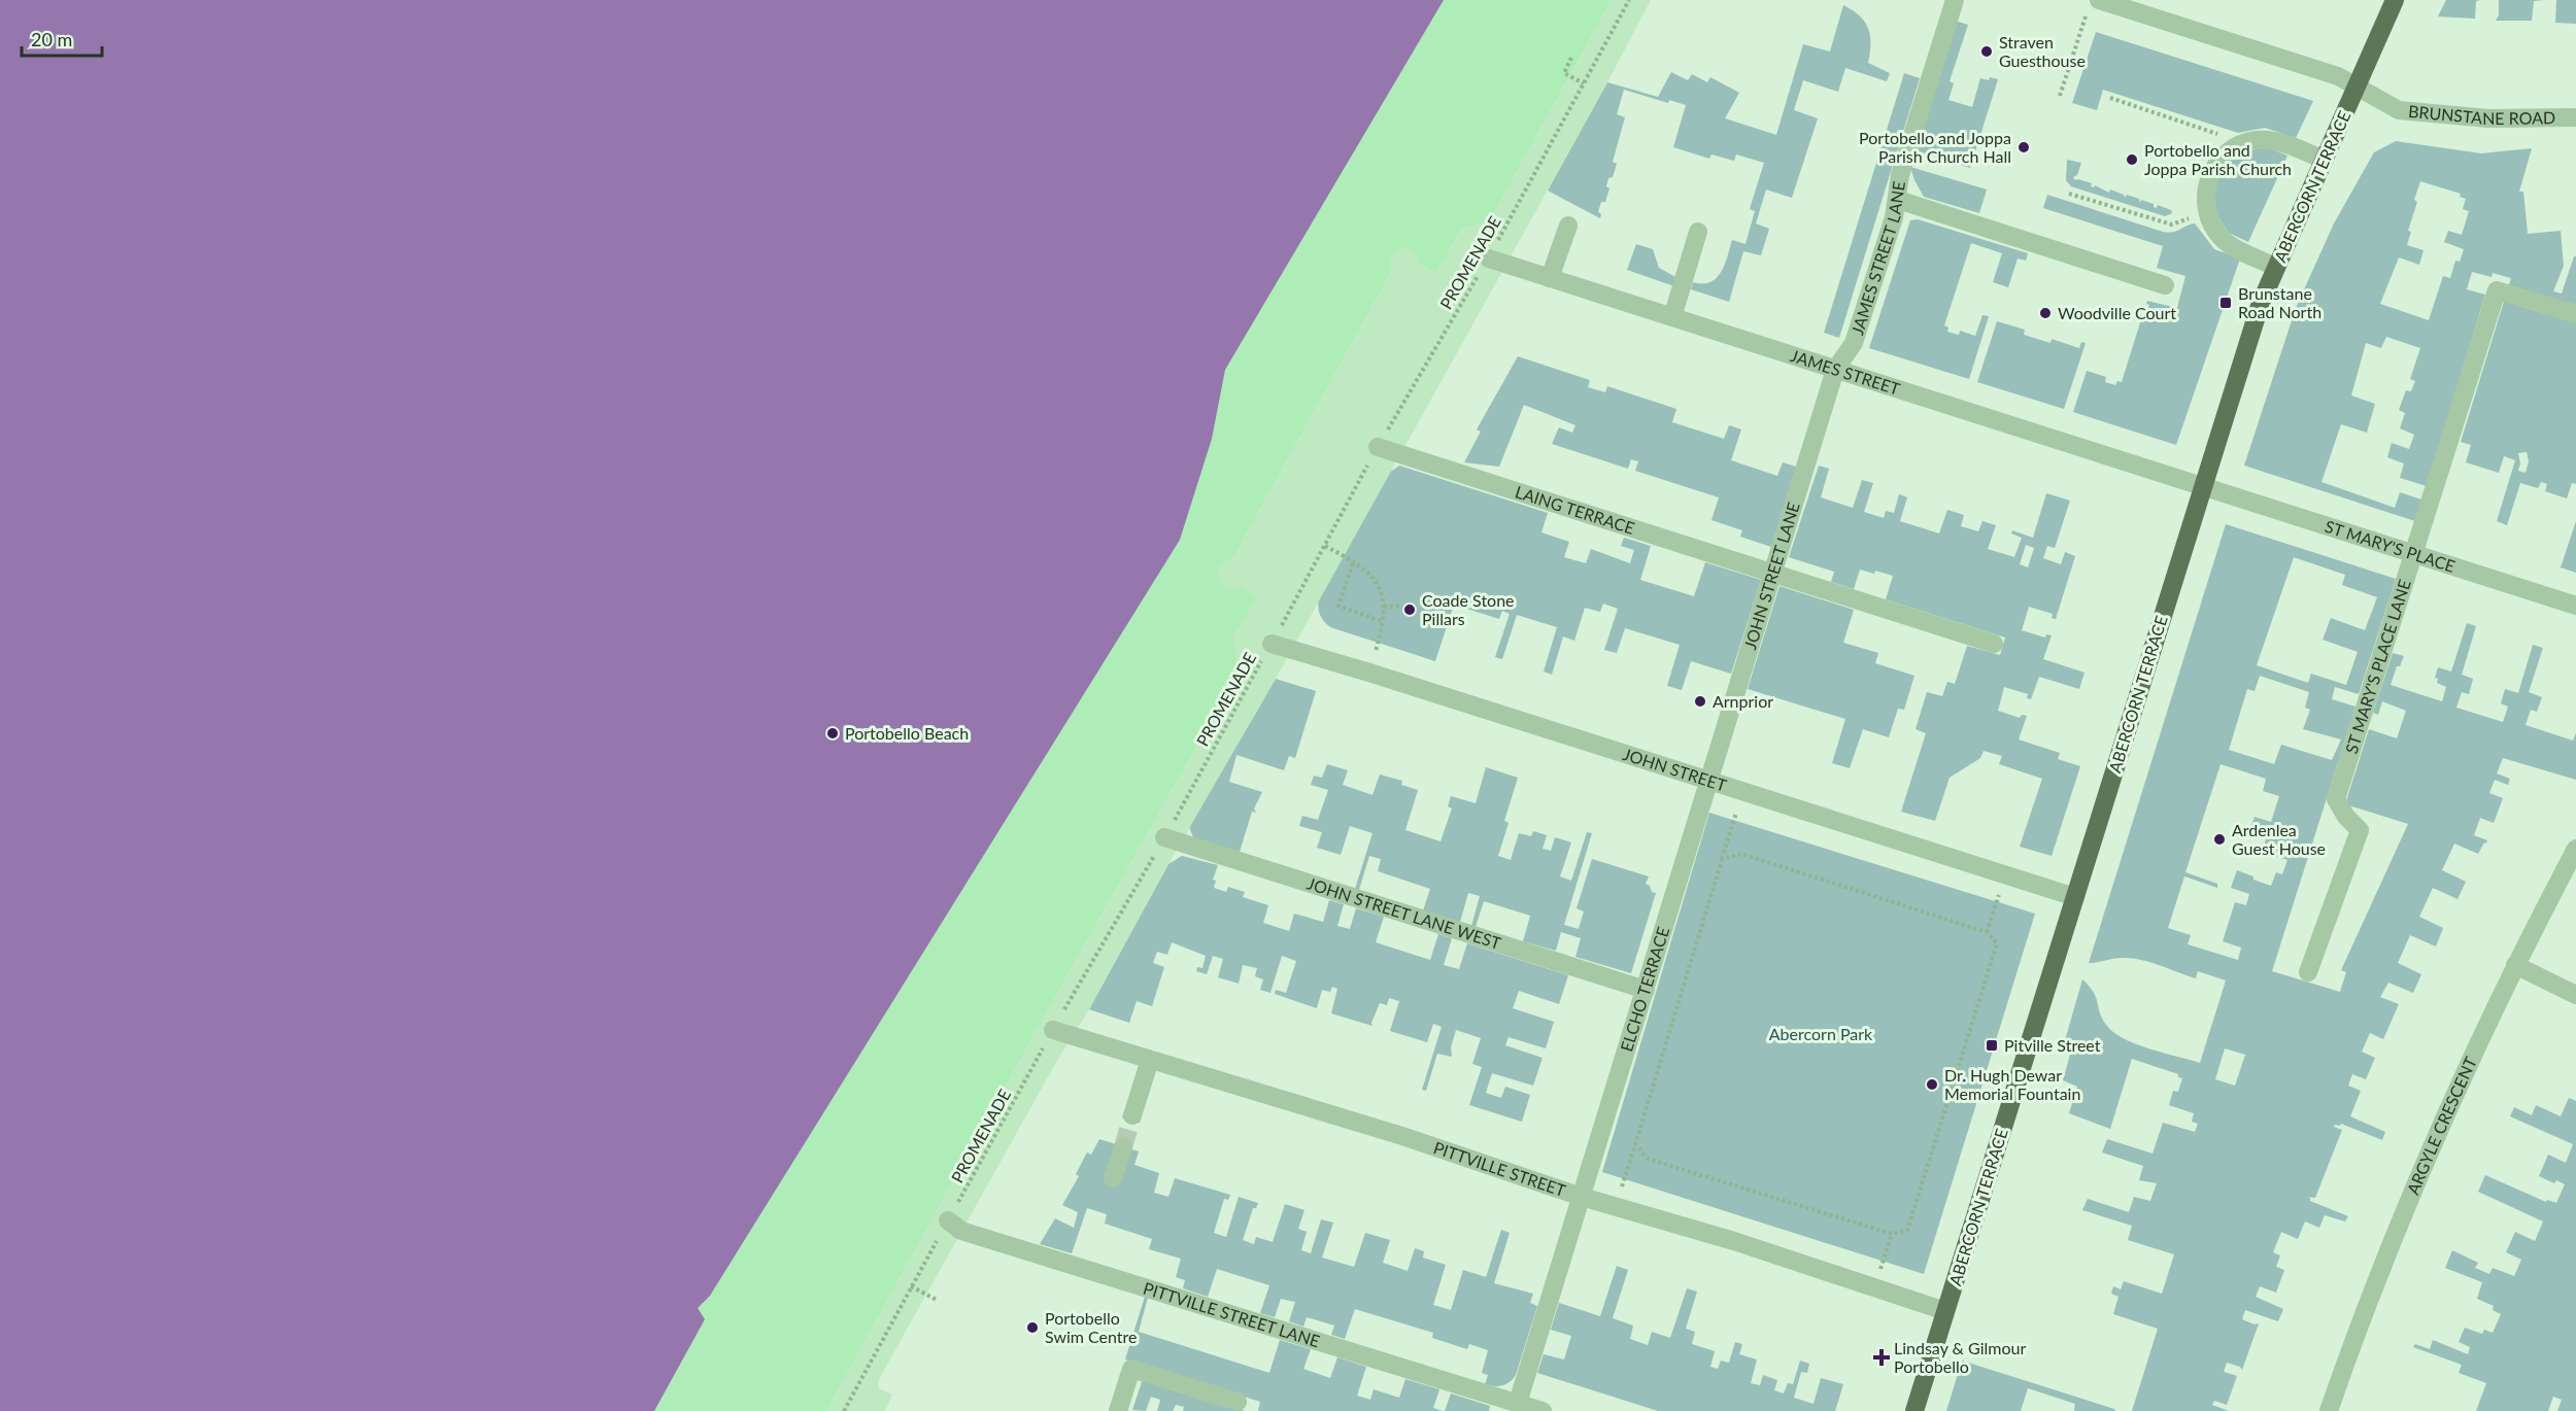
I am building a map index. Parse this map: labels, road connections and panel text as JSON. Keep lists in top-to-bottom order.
{
  "streets": {
    "main road": ["ABERCORN TERRACE"],
    "street": [
      "BRUNSTANE ROAD",
      "JAMES STREET LANE",
      "JAMES STREET",
      "LAING TERRACE",
      "ST MARY'S PLACE",
      "JOHN STREET LANE",
      "ST MARY'S PLACE LANE",
      "JOHN STREET",
      "JOHN STREET LANE WEST",
      "ELCHO TERRACE",
      "ARGYLE CRESCENT",
      "PITTVILLE STREET",
      "PITTVILLE STREET LANE"
    ],
    "path": ["PROMENADE"]
  },
  "crossings": [
    ["BRUNSTANE ROAD", "ABERCORN TERRACE"],
    ["ABERCORN TERRACE", "JAMES STREET"],
    ["ABERCORN TERRACE", "ST MARY'S PLACE"],
    ["ABERCORN TERRACE", "JOHN STREET"],
    ["ABERCORN TERRACE", "PITTVILLE STREET"],
    ["JAMES STREET LANE", "JAMES STREET"],
    ["JAMES STREET LANE", "JOHN STREET LANE"],
    ["PROMENADE", "JAMES STREET"],
    ["PROMENADE", "LAING TERRACE"],
    ["PROMENADE", "JOHN STREET"],
    ["PROMENADE", "JOHN STREET LANE WEST"],
    ["PROMENADE", "PITTVILLE STREET"],
    ["PROMENADE", "PITTVILLE STREET LANE"],
    ["JAMES STREET", "ST MARY'S PLACE"],
    ["JAMES STREET", "JOHN STREET LANE"],
    ["LAING TERRACE", "JOHN STREET LANE"],
    ["ST MARY'S PLACE", "ST MARY'S PLACE LANE"],
    ["JOHN STREET LANE", "JOHN STREET"],
    ["JOHN STREET LANE", "ELCHO TERRACE"],
    ["JOHN STREET", "ELCHO TERRACE"],
    ["JOHN STREET LANE WEST", "ELCHO TERRACE"],
    ["ELCHO TERRACE", "PITTVILLE STREET"]
  ],
  "parks": ["Abercorn Park"],
  "places": {
    "other": [
      "Straven Guesthouse",
      "Portobello and Joppa Parish Church Hall",
      "Portobello and Joppa Parish Church",
      "Woodville Court",
      "Coade Stone Pillars",
      "Arnprior",
      "Portobello Beach",
      "Ardenlea Guest House",
      "Dr. Hugh Dewar Memorial Fountain",
      "Portobello Swim Centre"
    ],
    "transit": ["Brunstane Road North", "Pitville Street"],
    "health": ["Lindsay & Gilmour Portobello"]
  },
  "scale_bar": "20 m"
}
